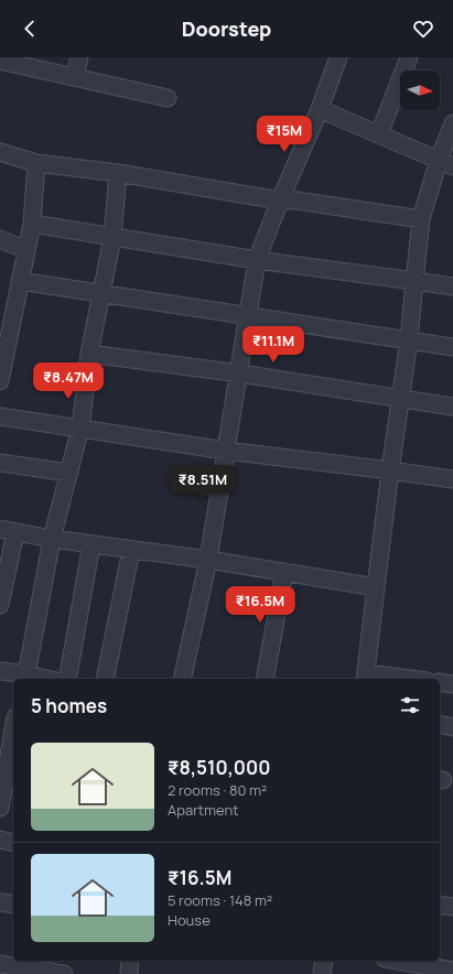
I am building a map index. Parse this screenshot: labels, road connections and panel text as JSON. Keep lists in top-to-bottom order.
{
  "north": "right",
  "page": {
    "header": "Doorstep",
    "price": [
      "₹15M",
      "₹11.1M",
      "₹8.47M",
      "₹8.51M",
      "₹16.5M"
    ],
    "heading": "5 homes",
    "list": [
      {
        "name": "₹8,510,000",
        "note": "2 rooms · 80 m² · Apartment"
      },
      {
        "name": "₹16.5M",
        "note": "5 rooms · 148 m² · House"
      }
    ]
  }
}
